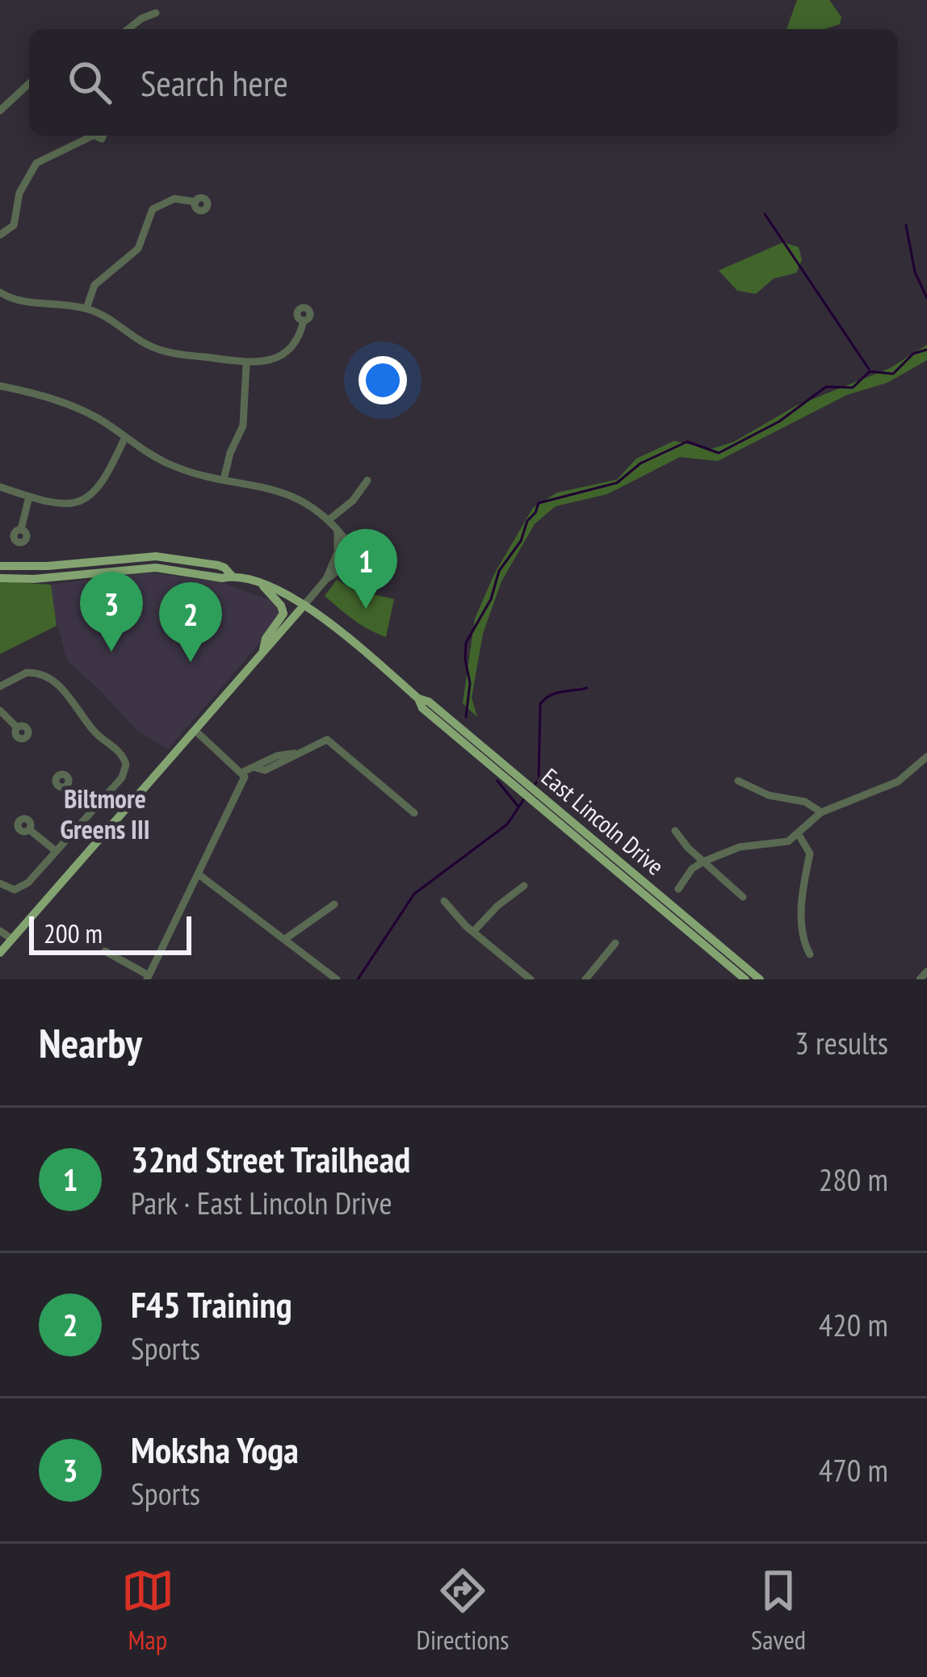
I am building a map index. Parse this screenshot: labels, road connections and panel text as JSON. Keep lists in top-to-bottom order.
{
  "streets": {
    "main road": ["East Lincoln Drive"]
  },
  "districts": ["Biltmore Greens III"],
  "scale_bar": "200 m",
  "page": {
    "search": "Search here",
    "pins": ["1", "3", "2"],
    "scale": "200 m",
    "heading": ["Nearby", "3 results"],
    "list": [
      {
        "mark": "1",
        "name": "32nd Street Trailhead",
        "note": "Park · East Lincoln Drive",
        "value": "280 m"
      },
      {
        "mark": "2",
        "name": "F45 Training",
        "note": "Sports",
        "value": "420 m"
      },
      {
        "mark": "3",
        "name": "Moksha Yoga",
        "note": "Sports",
        "value": "470 m"
      }
    ],
    "nav": ["Map", "Directions", "Saved"]
  }
}
